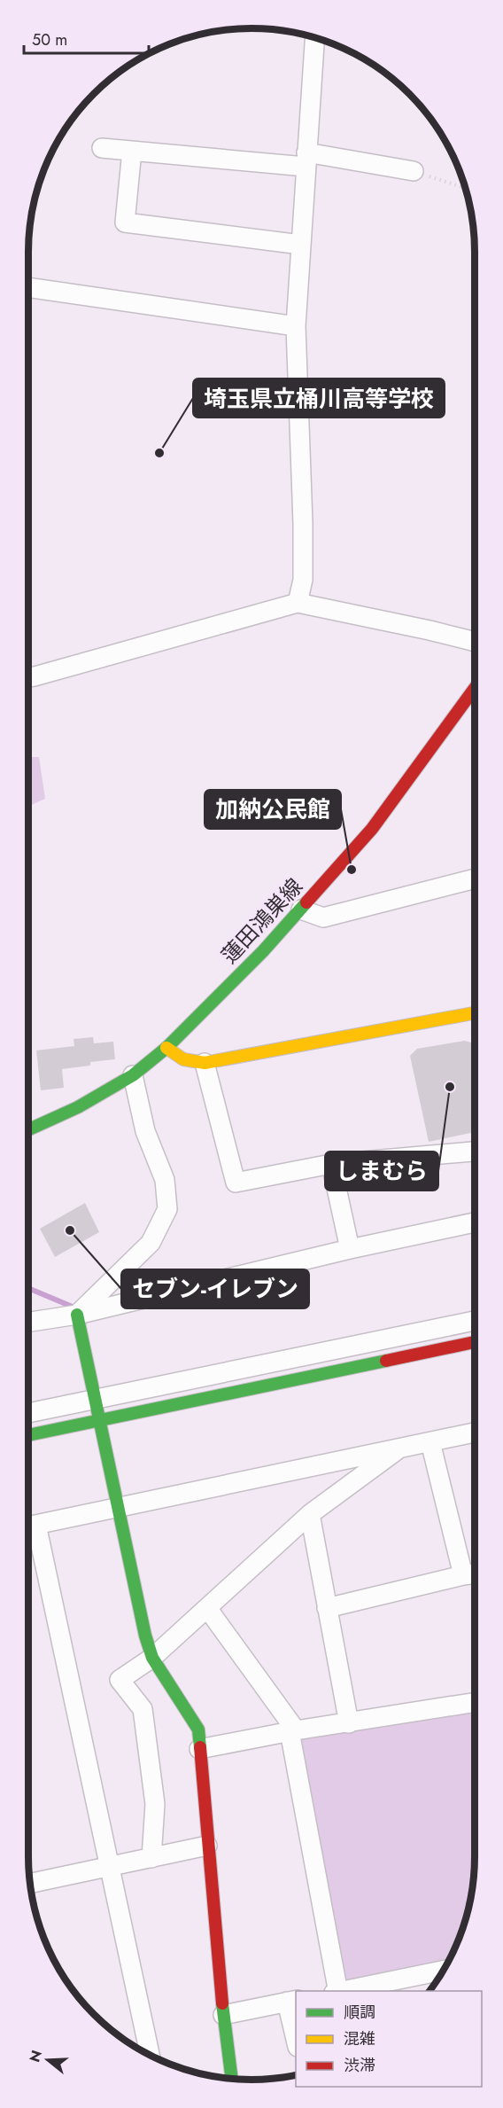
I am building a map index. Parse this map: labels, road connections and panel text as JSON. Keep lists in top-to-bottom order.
{
  "streets": {
    "street": ["蓮田鴻巣線"]
  },
  "places": [
    "埼玉県立桶川高等学校",
    "加納公民館",
    "しまむら",
    "セブン-イレブン"
  ],
  "legend": ["順調", "混雑", "渋滞"],
  "scale_bar": "50 m",
  "north": "left"
}
